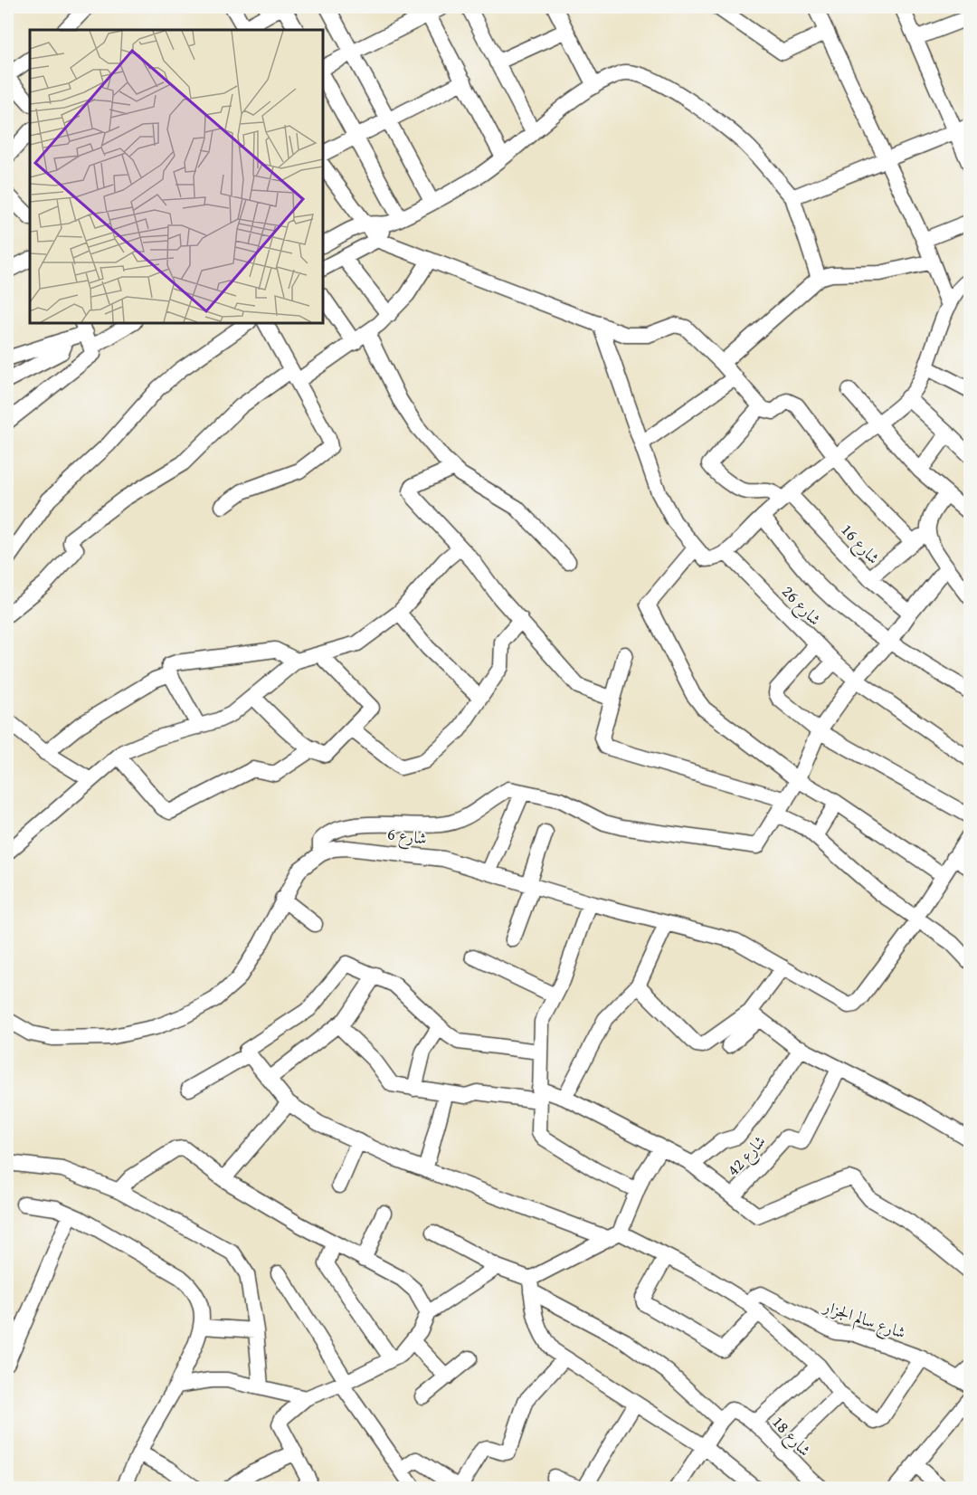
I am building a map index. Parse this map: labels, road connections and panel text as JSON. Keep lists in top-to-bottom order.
{
  "streets": {
    "street": [
      "شارع 16",
      "شارع 26",
      "شارع 6",
      "شارع 42",
      "شارع سالم الجزار",
      "شارع 18"
    ]
  }
}
